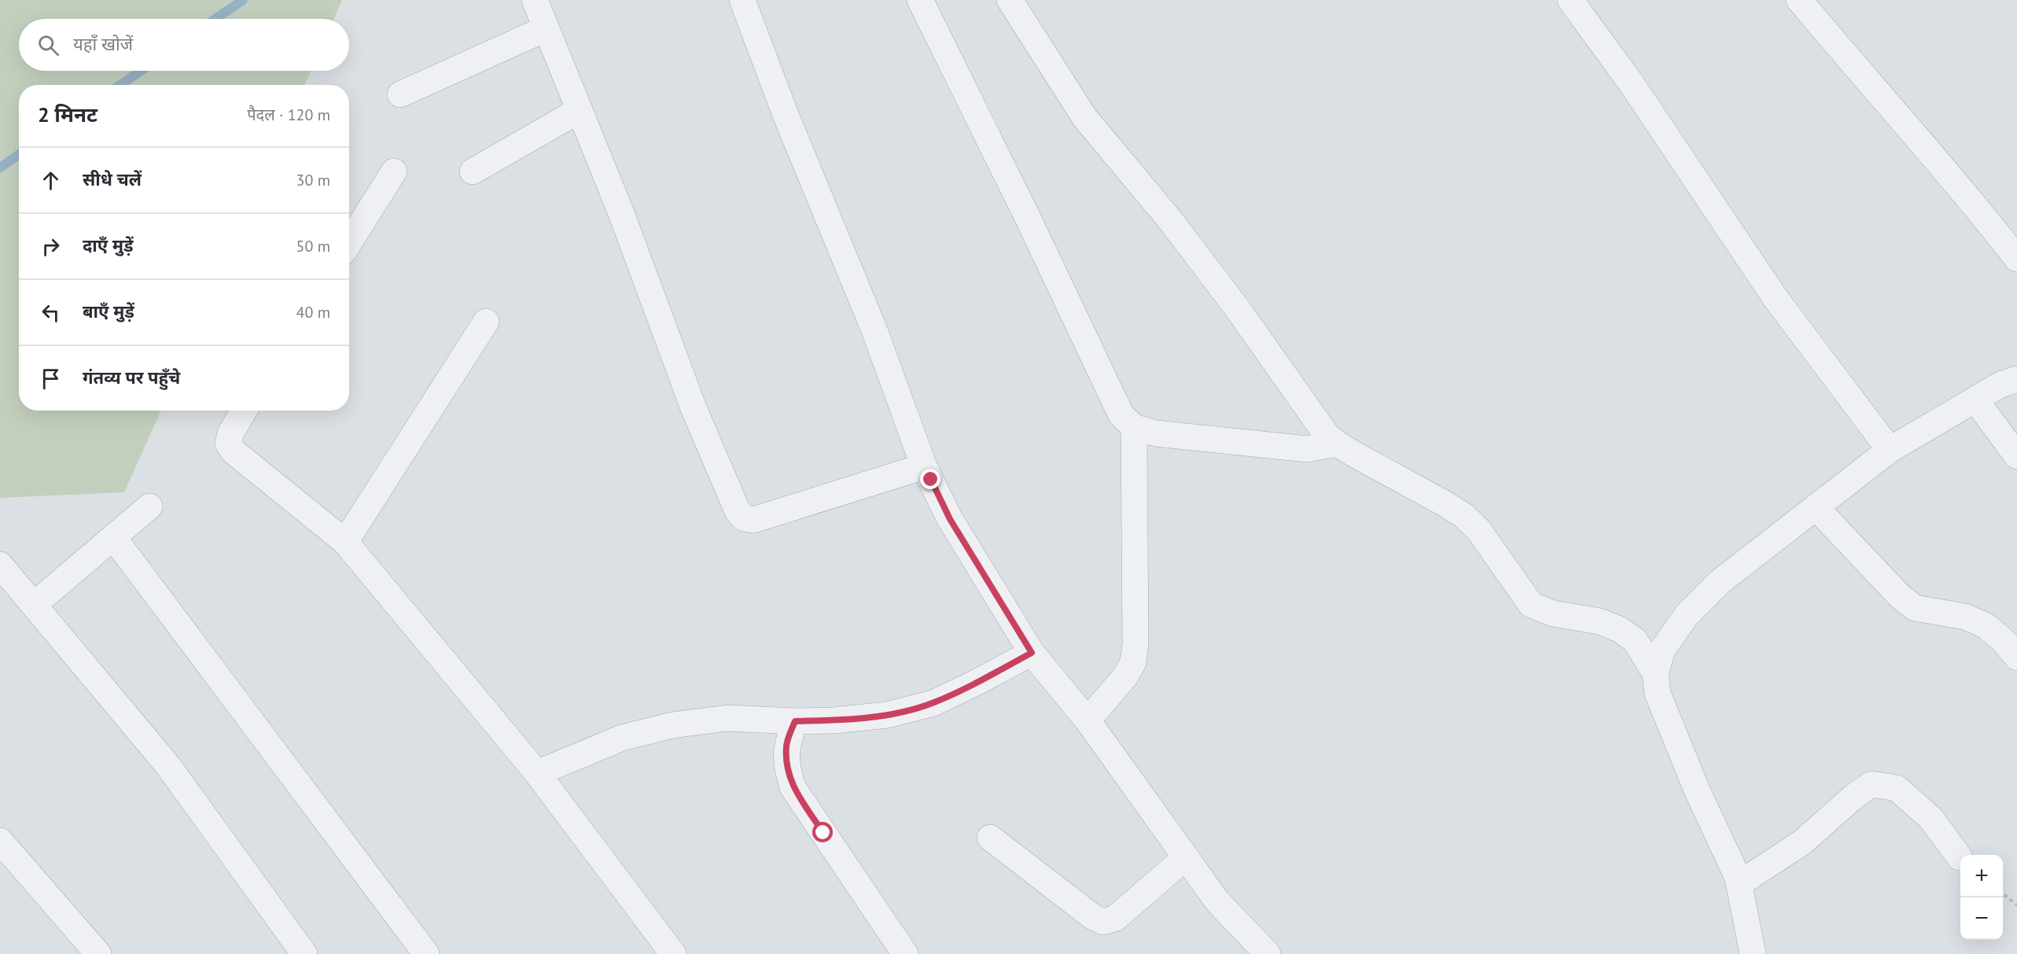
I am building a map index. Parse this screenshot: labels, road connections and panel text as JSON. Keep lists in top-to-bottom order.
{
  "page": {
    "search": "यहाँ खोजें",
    "heading": ["2 मिनट", "पैदल · 120 m"],
    "list": [
      ["सीधे चलें", "30 m"],
      ["दाएँ मुड़ें", "50 m"],
      ["बाएँ मुड़ें", "40 m"],
      "गंतव्य पर पहुँचे"
    ],
    "map_buttons": ["+", "−"]
  }
}
